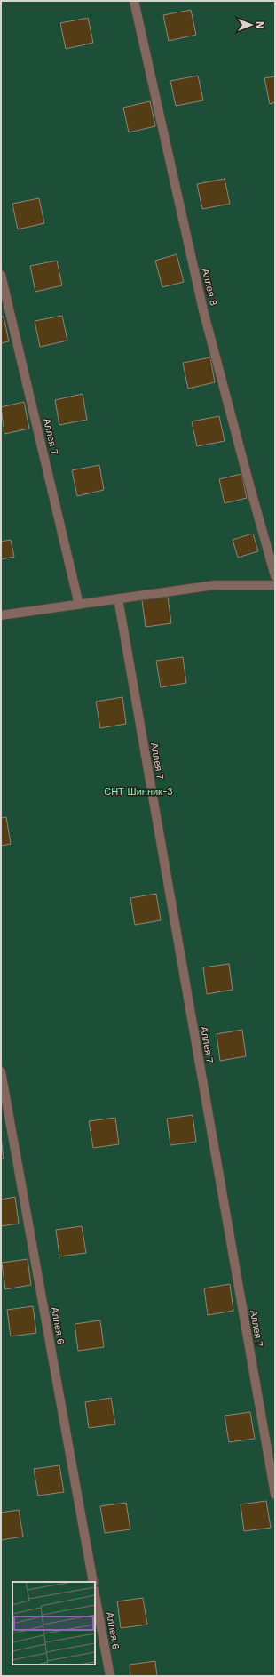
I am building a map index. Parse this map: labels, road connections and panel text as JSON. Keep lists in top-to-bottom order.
{
  "streets": {
    "lane": ["Аллея 8", "Аллея 7", "Аллея 6"]
  },
  "parks": ["СНТ Шинник-3"],
  "north": "right"
}
